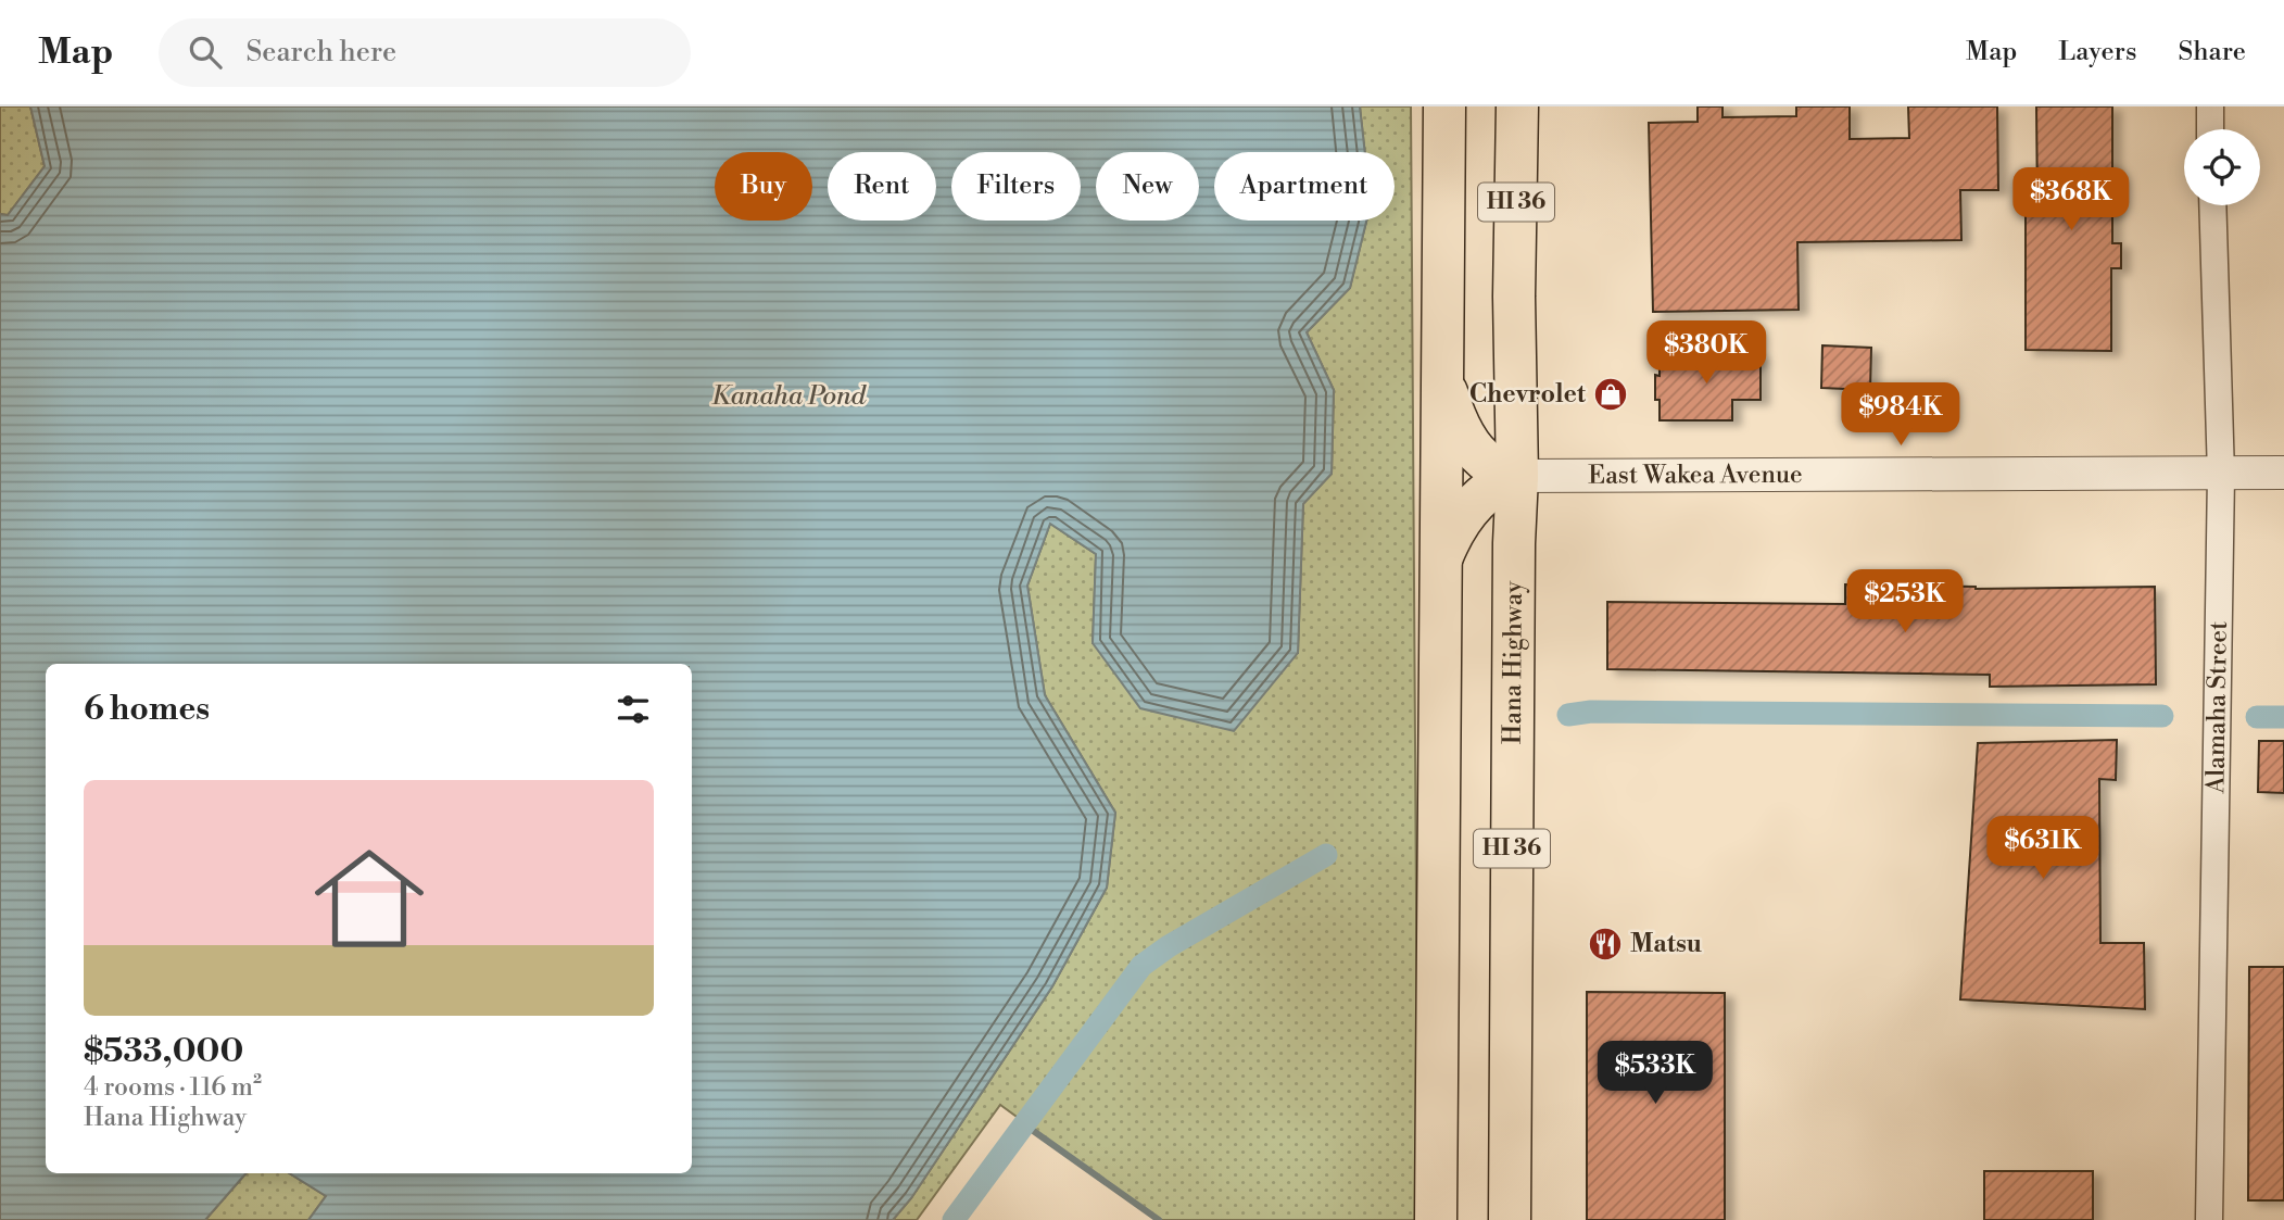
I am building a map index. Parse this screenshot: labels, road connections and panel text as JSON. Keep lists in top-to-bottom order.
{
  "streets": {
    "main road": ["HI 36", "Hana Highway"],
    "street": ["East Wakea Avenue", "Alamaha Street"]
  },
  "crossings": [
    ["HI 36", "East Wakea Avenue"],
    ["HI 36", "Hana Highway"],
    ["East Wakea Avenue", "Hana Highway"],
    ["East Wakea Avenue", "Alamaha Street"]
  ],
  "water": ["Kanaha Pond"],
  "places": {
    "shop": ["Chevrolet"],
    "restaurant": ["Matsu"]
  },
  "page": {
    "header": "Map",
    "search": "Search here",
    "nav": ["Map", "Layers", "Share"],
    "chip": [
      "Buy",
      "Rent",
      "Filters",
      "New",
      "Apartment"
    ],
    "price": [
      "$368K",
      "$380K",
      "$984K",
      "$253K",
      "$631K",
      "$533K"
    ],
    "heading": "6 homes",
    "list": [
      {
        "name": "$533,000",
        "note": "4 rooms · 116 m² · Hana Highway"
      }
    ]
  }
}
